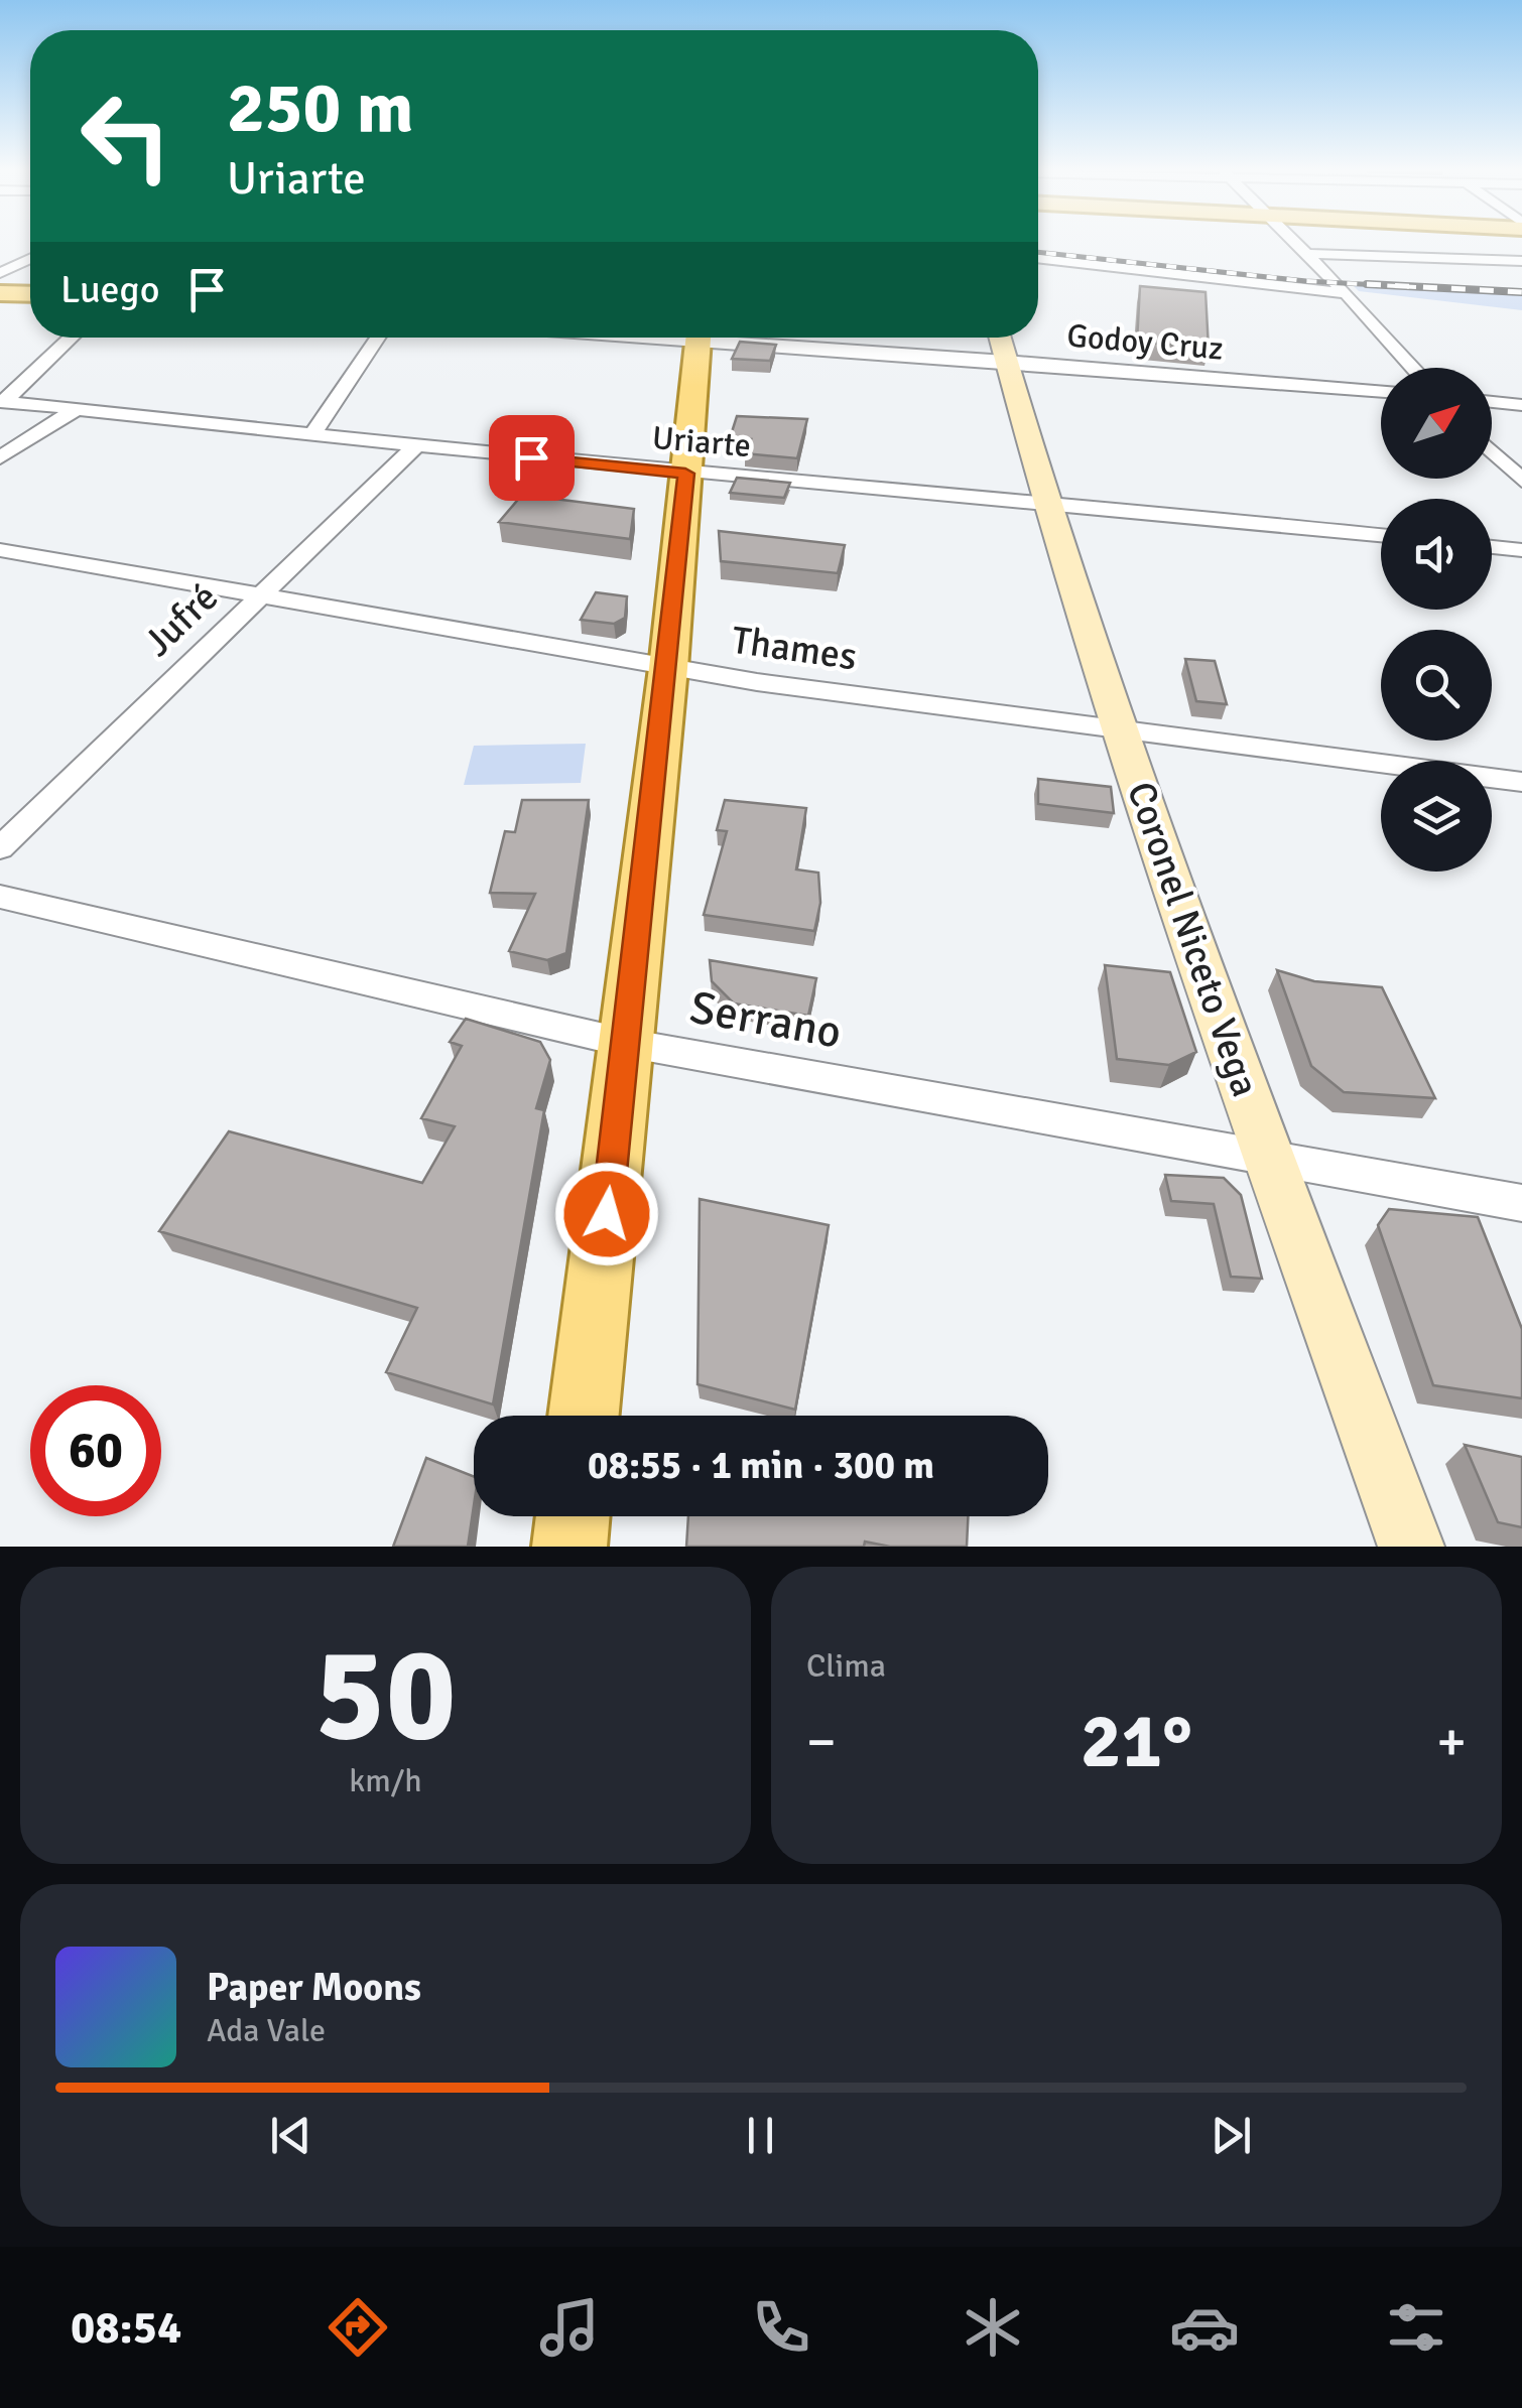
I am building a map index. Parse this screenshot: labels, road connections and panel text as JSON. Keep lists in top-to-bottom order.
{
  "streets": {
    "street": [
      "Godoy Cruz",
      "Uriarte",
      "Jufré",
      "Thames",
      "Coronel Niceto Vega",
      "Serrano"
    ]
  },
  "crossings": [
    ["Godoy Cruz", "Coronel Niceto Vega"],
    ["Uriarte", "Jufré"],
    ["Uriarte", "Coronel Niceto Vega"],
    ["Jufré", "Thames"],
    ["Thames", "Coronel Niceto Vega"],
    ["Coronel Niceto Vega", "Serrano"]
  ],
  "north": "top right",
  "page": {
    "turn": ["250 m", "Uriarte"],
    "then": "Luego",
    "limit": "60",
    "trip": "08:55 · 1 min · 300 m",
    "tile": [
      ["50", "km/h"],
      "Clima"
    ],
    "heat": ["−", "21°", "+"],
    "song": ["Paper Moons", "Ada Vale"],
    "tabs": "08:54"
  }
}
